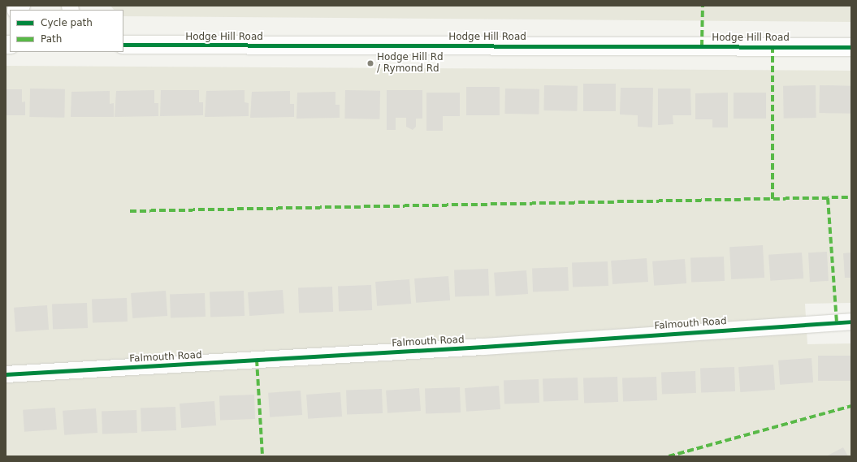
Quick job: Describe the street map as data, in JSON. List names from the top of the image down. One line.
{"streets":{"street":["Hodge Hill Road","Falmouth Road"]},"places":["Hodge Hill Rd / Rymond Rd"],"legend":["Cycle path","Path"]}
